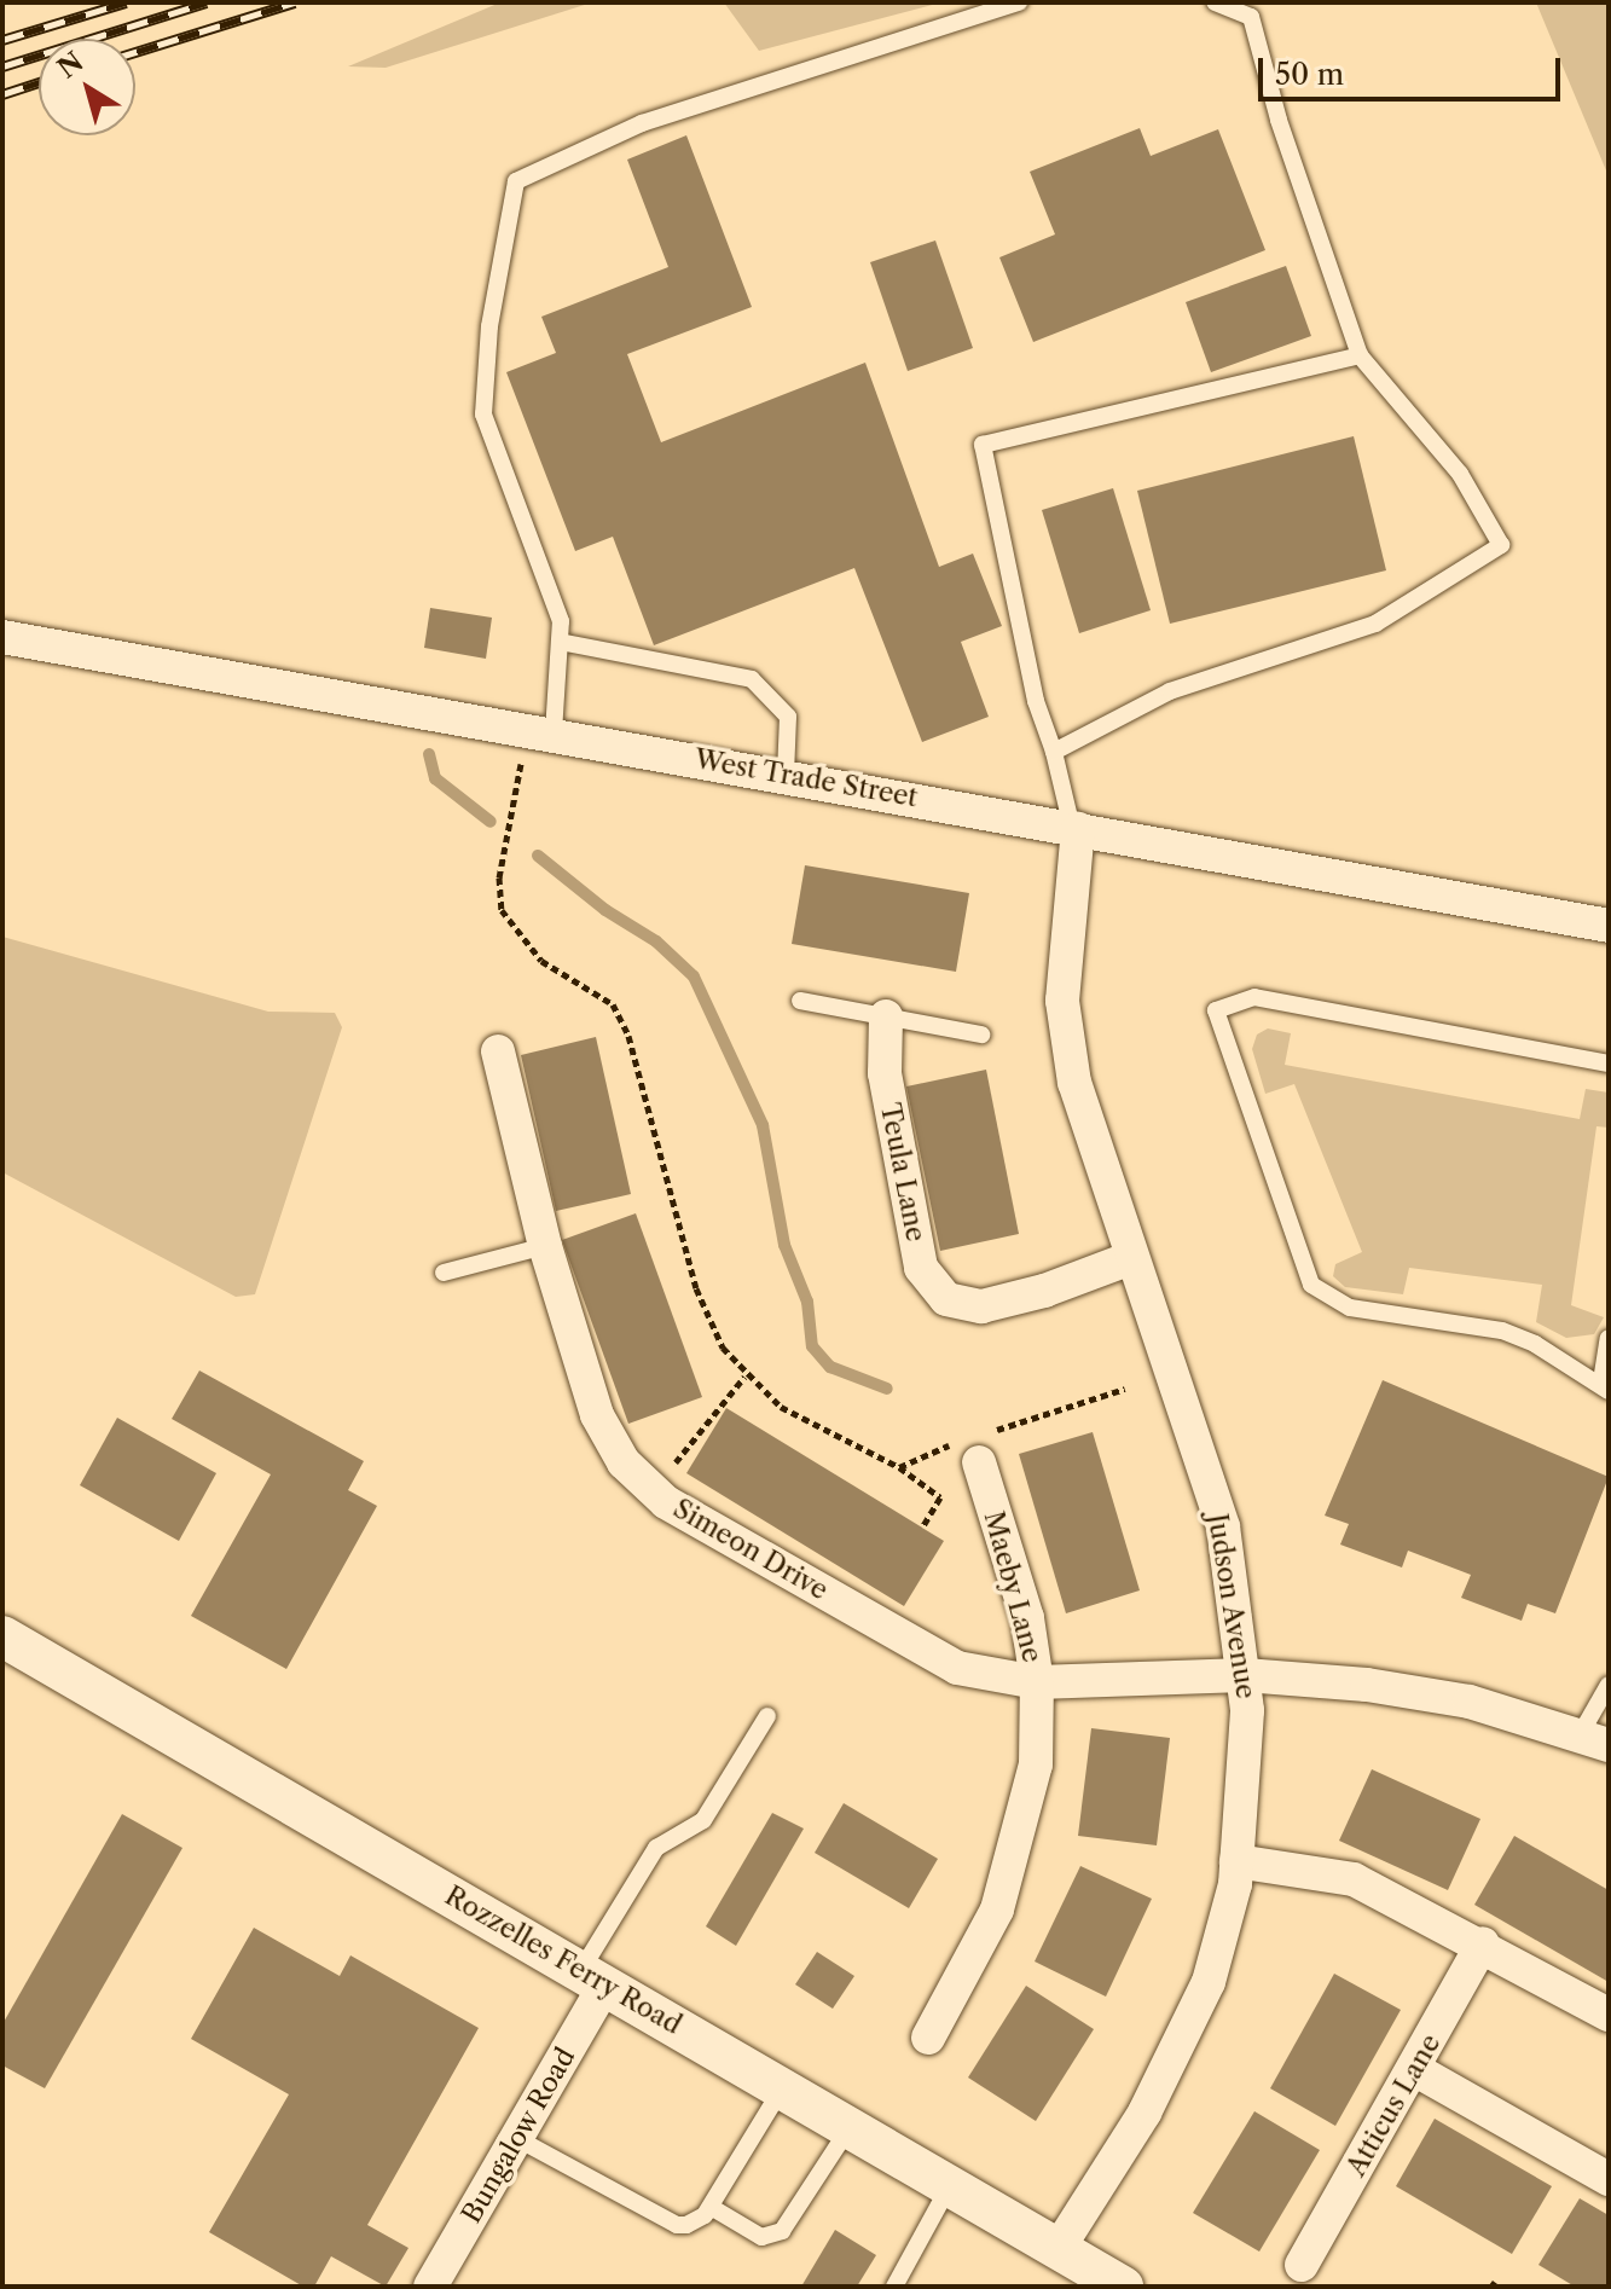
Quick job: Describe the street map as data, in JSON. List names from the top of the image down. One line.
{"streets":{"street":["West Trade Street","Teula Lane","Simeon Drive","Maeby Lane","Judson Avenue","Rozzelles Ferry Road","Atticus Lane","Bungalow Road"]},"crossings":[["West Trade Street","Judson Avenue"],["Teula Lane","Judson Avenue"],["Simeon Drive","Maeby Lane"],["Simeon Drive","Judson Avenue"],["Judson Avenue","Rozzelles Ferry Road"],["Rozzelles Ferry Road","Bungalow Road"]],"scale_bar":"50 m","north":"top left"}
